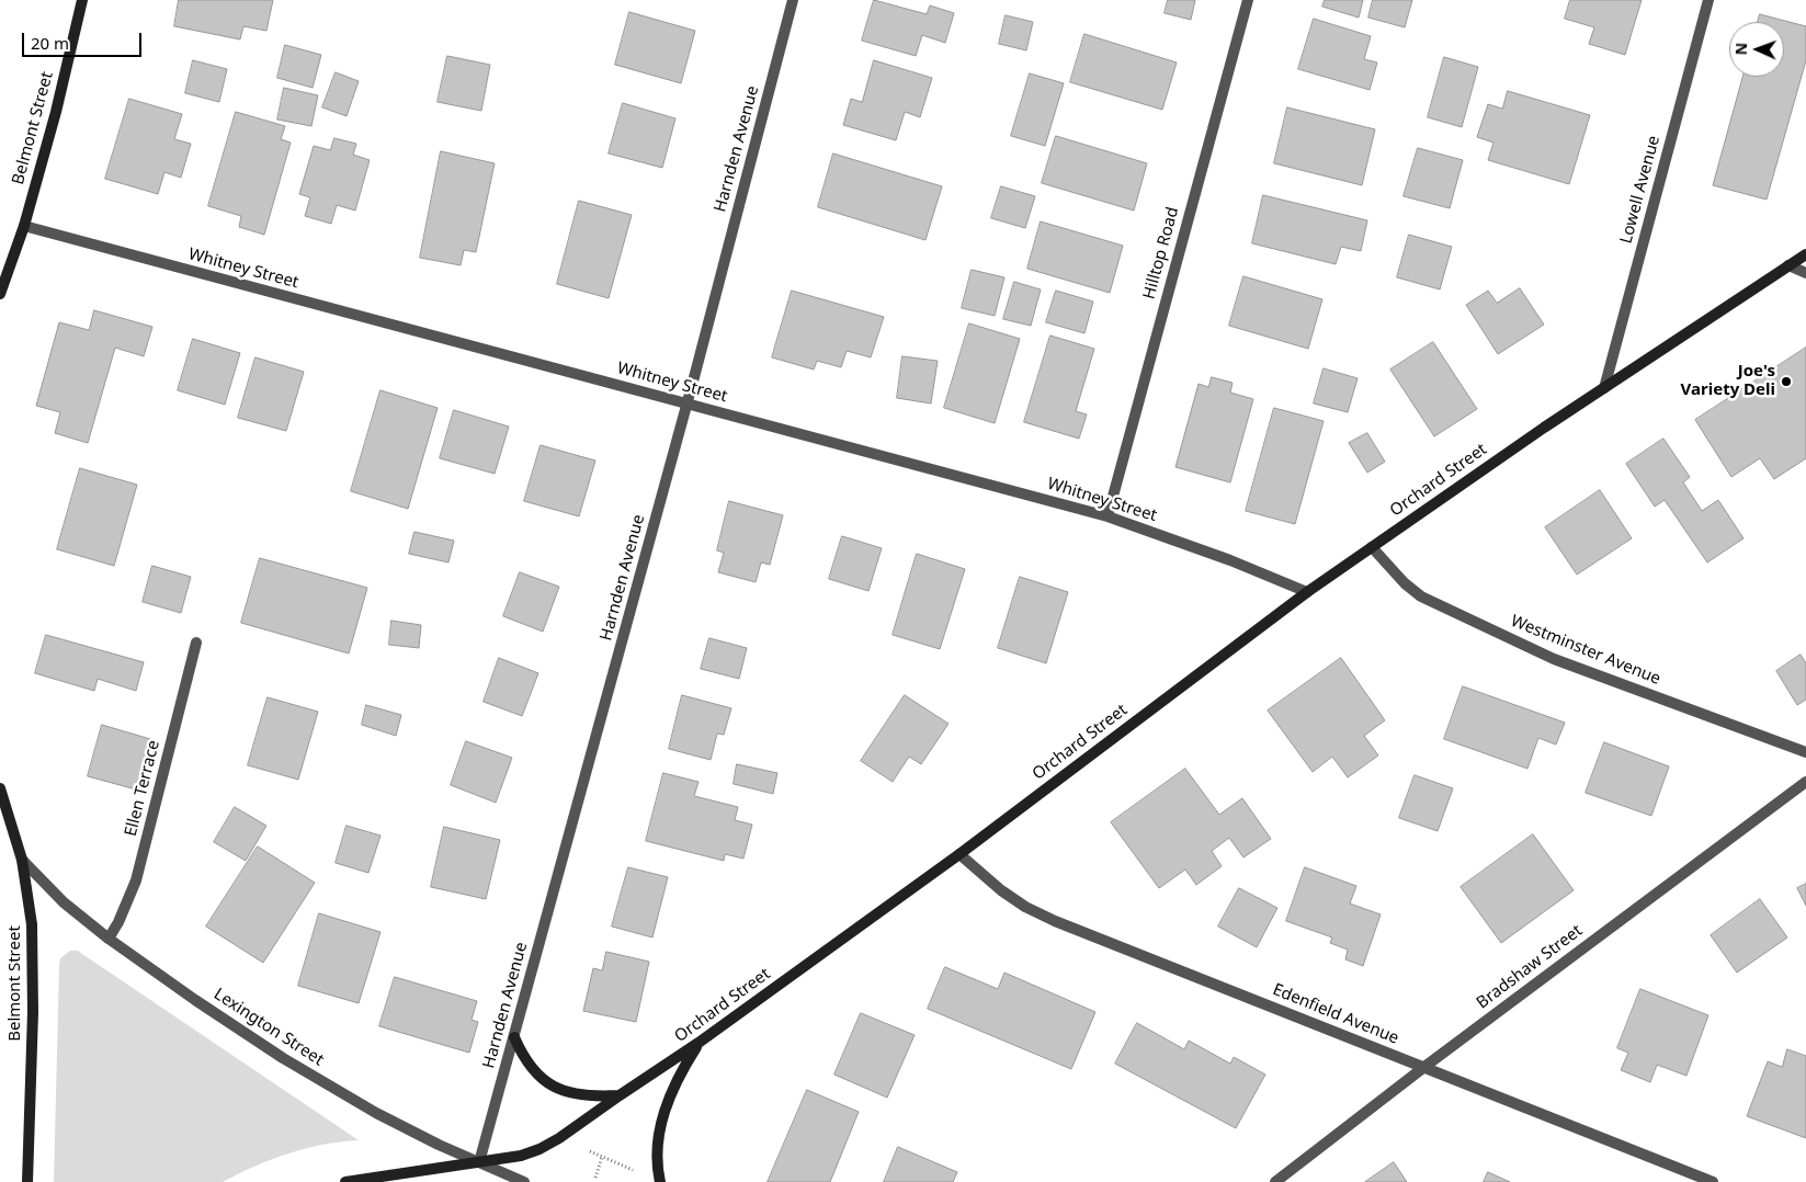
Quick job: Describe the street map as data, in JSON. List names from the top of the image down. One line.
{"streets":{"main road":["Belmont Street","Orchard Street"],"street":["Harnden Avenue","Lowell Avenue","Hilltop Road","Whitney Street","Westminster Avenue","Ellen Terrace","Bradshaw Street","Edenfield Avenue","Lexington Street"]},"crossings":[["Belmont Street","Whitney Street"],["Belmont Street","Lexington Street"],["Harnden Avenue","Whitney Street"],["Harnden Avenue","Orchard Street"],["Harnden Avenue","Lexington Street"],["Lowell Avenue","Orchard Street"],["Hilltop Road","Whitney Street"],["Whitney Street","Orchard Street"],["Orchard Street","Westminster Avenue"],["Orchard Street","Edenfield Avenue"],["Orchard Street","Lexington Street"],["Ellen Terrace","Lexington Street"],["Bradshaw Street","Edenfield Avenue"]],"places":["Joe's Variety Deli"],"scale_bar":"20 m","north":"left"}
